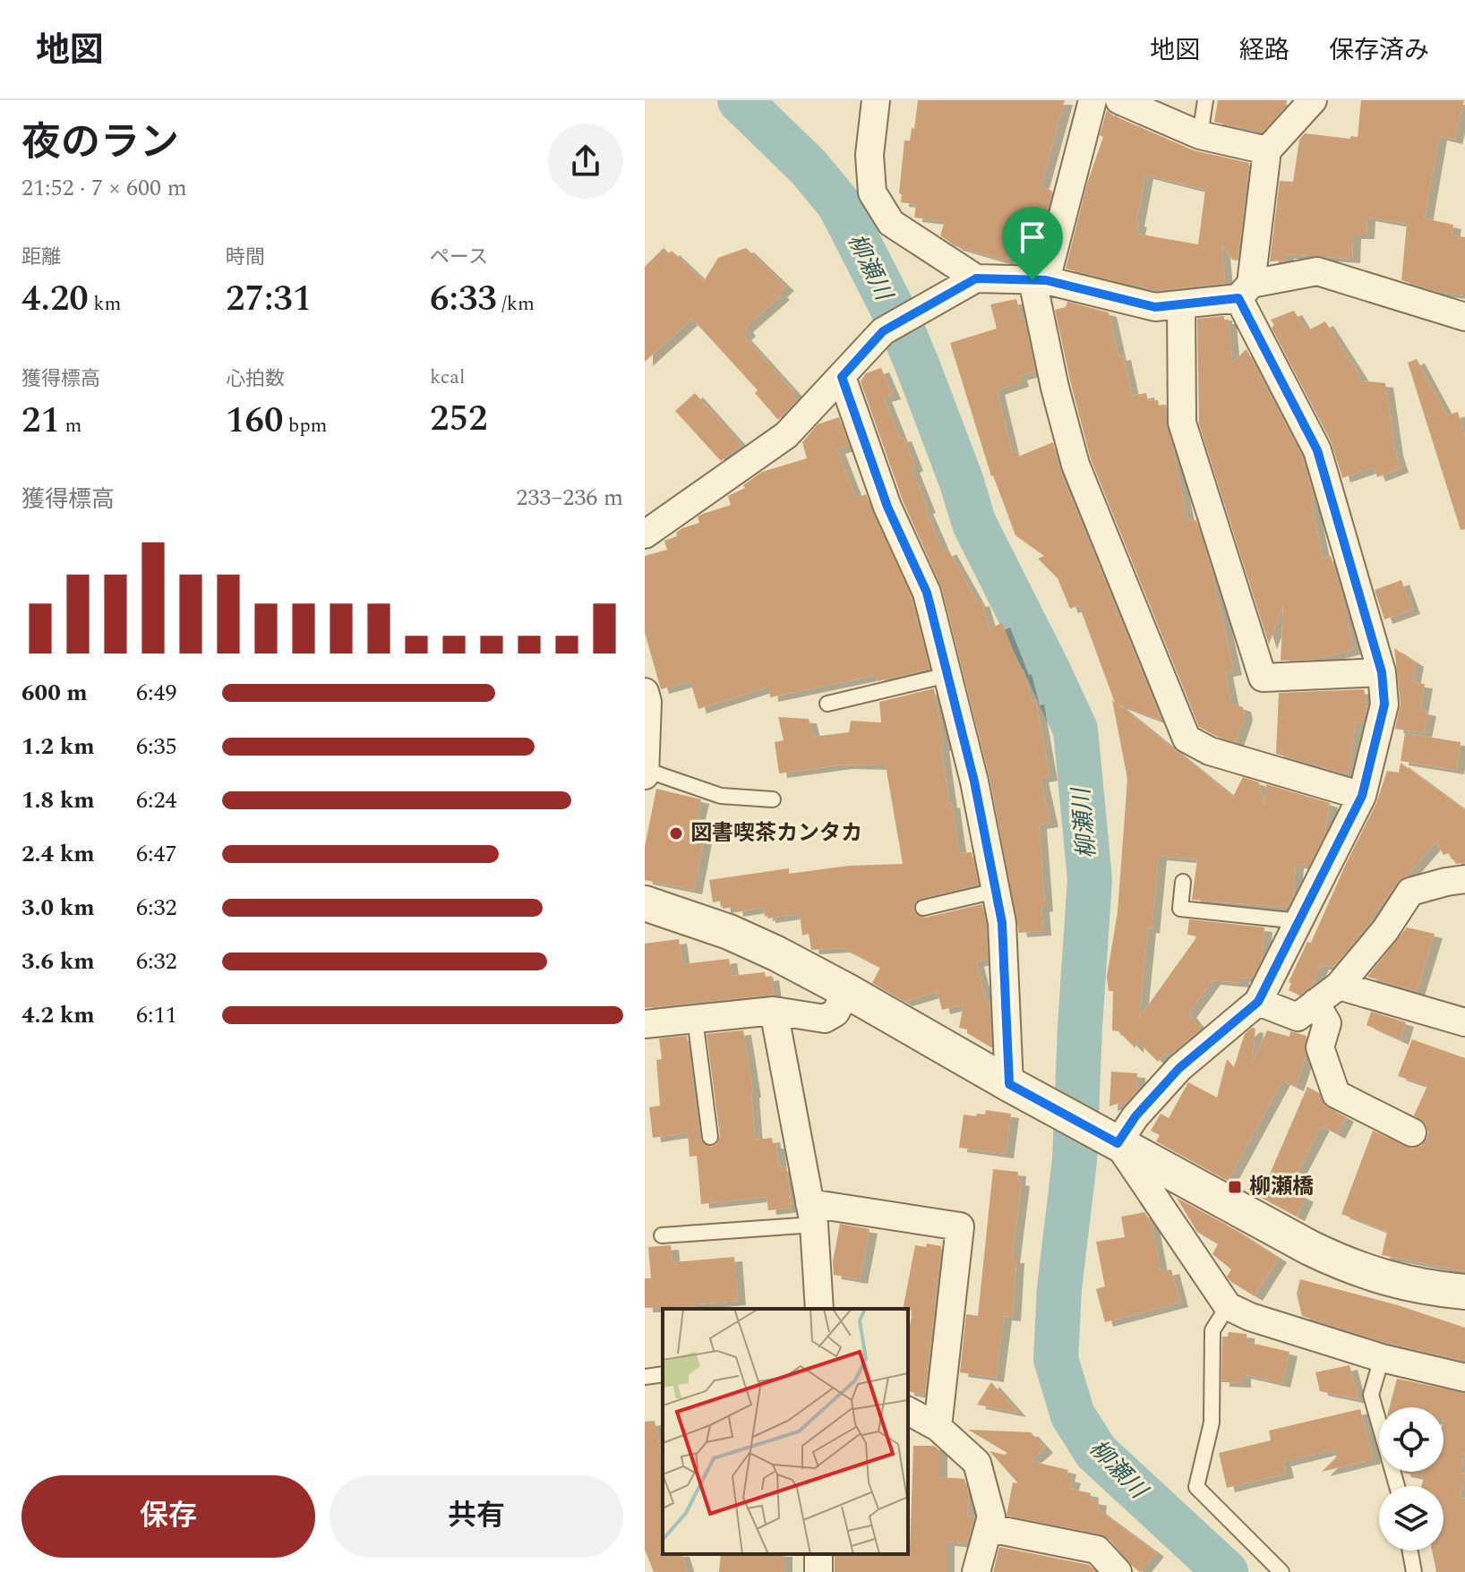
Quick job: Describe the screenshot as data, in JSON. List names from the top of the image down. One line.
{"water":["柳瀬川"],"places":{"other":["図書喫茶カンタカ"],"transit":["柳瀬橋"]},"page":{"header":"地図","nav":["地図","経路","保存済み"],"heading":["夜のラン","21:52 · 7 × 600 m"],"stats":[["距離","4.20 km"],["時間","27:31"],["ペース","6:33 /km"],["獲得標高","21 m"],["心拍数","160 bpm"],["kcal","252"]],"chart":["獲得標高","233–236 m"],"list":[{"name":"600 m","note":"6:49"},{"name":"1.2 km","note":"6:35"},{"name":"1.8 km","note":"6:24"},{"name":"2.4 km","note":"6:47"},{"name":"3.0 km","note":"6:32"},{"name":"3.6 km","note":"6:32"},{"name":"4.2 km","note":"6:11"}],"buttons":["保存","共有"]}}
